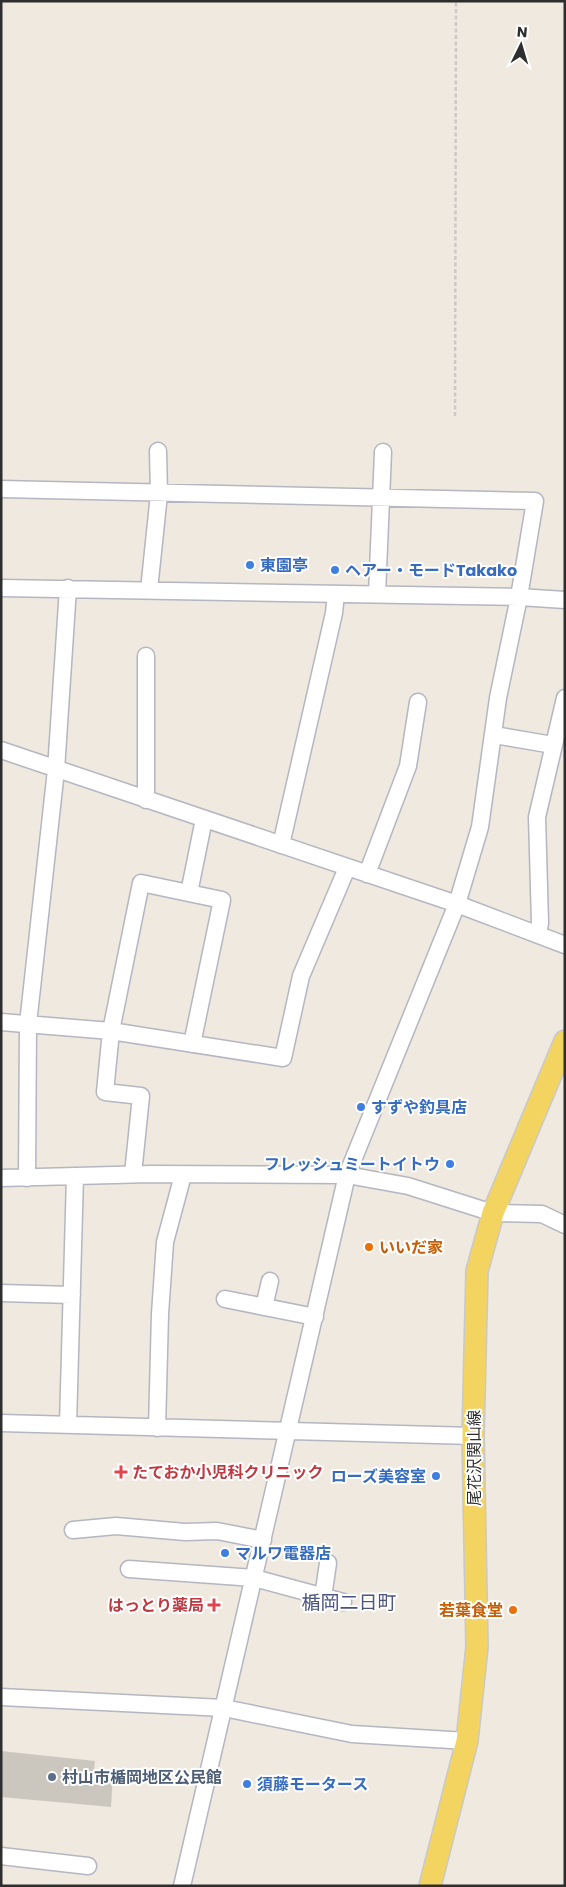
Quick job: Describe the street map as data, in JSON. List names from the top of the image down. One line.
{"streets":{"main road":["尾花沢関山線"]},"districts":["楯岡二日町"],"places":{"other":["東園亭","ヘアー・モードTakako","すずや釣具店","フレッシュミートイトウ","いいだ家","ローズ美容室","マルワ電器店","若葉食堂","村山市楯岡地区公民館","須藤モータース"],"health":["たておか小児科クリニック","はっとり薬局"]},"north":"top"}
